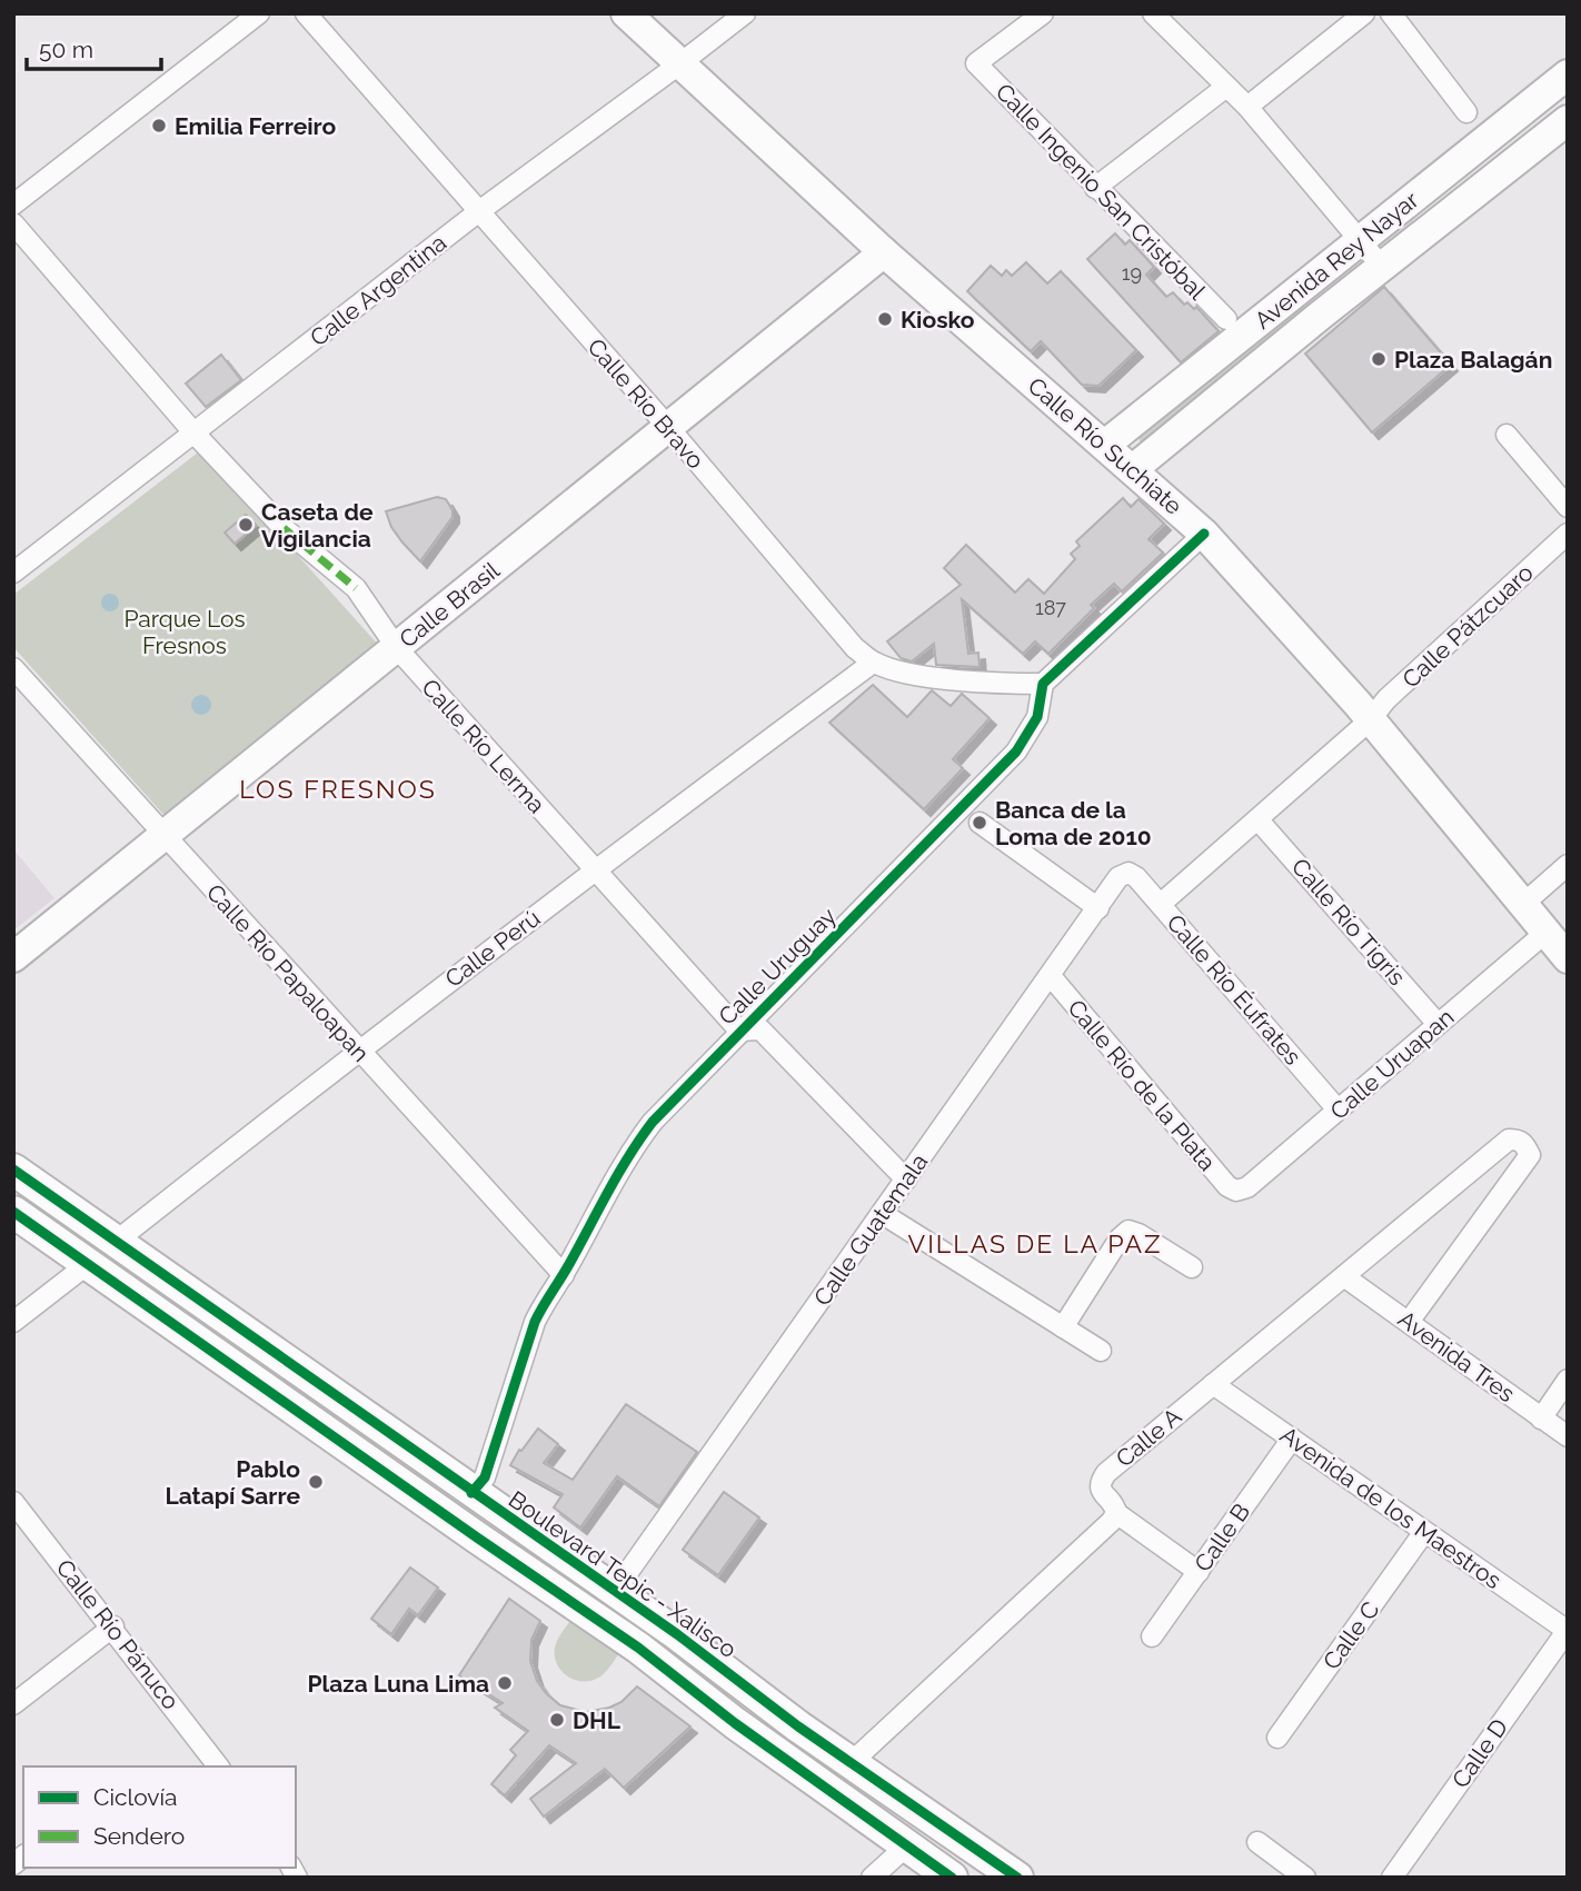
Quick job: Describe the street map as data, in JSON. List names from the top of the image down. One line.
{"streets":{"main road":["Avenida Rey Nayar","Calle Río Suchiate","Calle Brasil","Boulevard Tepic - Xalisco"],"street":["Calle Ingenio San Cristóbal","Calle Argentina","Calle Río Bravo","Calle Pátzcuaro","Calle Río Lerma","Calle Río Tigris","Calle Perú","Calle Uruguay","Calle Río Papaloapan","Calle Río Éufrates","Calle Uruapan","Calle Río de la Plata","Calle Guatemala","Avenida Tres","Calle A","Avenida de los Maestros","Calle B","Calle Río Pánuco","Calle C","Calle D"]},"crossings":[["Avenida Rey Nayar","Calle Río Suchiate"],["Calle Argentina","Calle Río Bravo"],["Calle Argentina","Calle Río Suchiate"],["Calle Argentina","Calle Río Lerma"],["Calle Río Bravo","Calle Brasil"],["Calle Río Bravo","Calle Perú"],["Calle Río Bravo","Calle Uruguay"],["Calle Río Suchiate","Calle Brasil"],["Calle Río Suchiate","Calle Pátzcuaro"],["Calle Río Suchiate","Calle Uruapan"],["Calle Brasil","Calle Río Lerma"],["Calle Brasil","Calle Río Papaloapan"],["Calle Río Lerma","Calle Perú"],["Calle Río Lerma","Calle Uruguay"],["Calle Río Lerma","Calle Guatemala"],["Calle Río Tigris","Calle Uruapan"],["Calle Perú","Calle Río Papaloapan"],["Calle Perú","Boulevard Tepic - Xalisco"],["Calle Uruguay","Calle Río Papaloapan"],["Calle Uruguay","Boulevard Tepic - Xalisco"],["Calle Río Éufrates","Calle Uruapan"],["Calle Río Éufrates","Calle Guatemala"],["Calle Uruapan","Calle Río de la Plata"],["Calle Río de la Plata","Calle Guatemala"],["Calle Guatemala","Boulevard Tepic - Xalisco"],["Avenida Tres","Calle A"],["Calle A","Avenida de los Maestros"],["Avenida de los Maestros","Calle B"],["Avenida de los Maestros","Calle C"],["Avenida de los Maestros","Calle D"]],"districts":["LOS FRESNOS","VILLAS DE LA PAZ"],"parks":["Parque Los Fresnos"],"places":["Emilia Ferreiro","Kiosko","Plaza Balagán","Caseta de Vigilancia","Banca de la Loma de 2010","Pablo Latapí Sarre","Plaza Luna Lima","DHL"],"house_numbers":["19","187"],"legend":["Ciclovía","Sendero"],"scale_bar":"50 m"}
